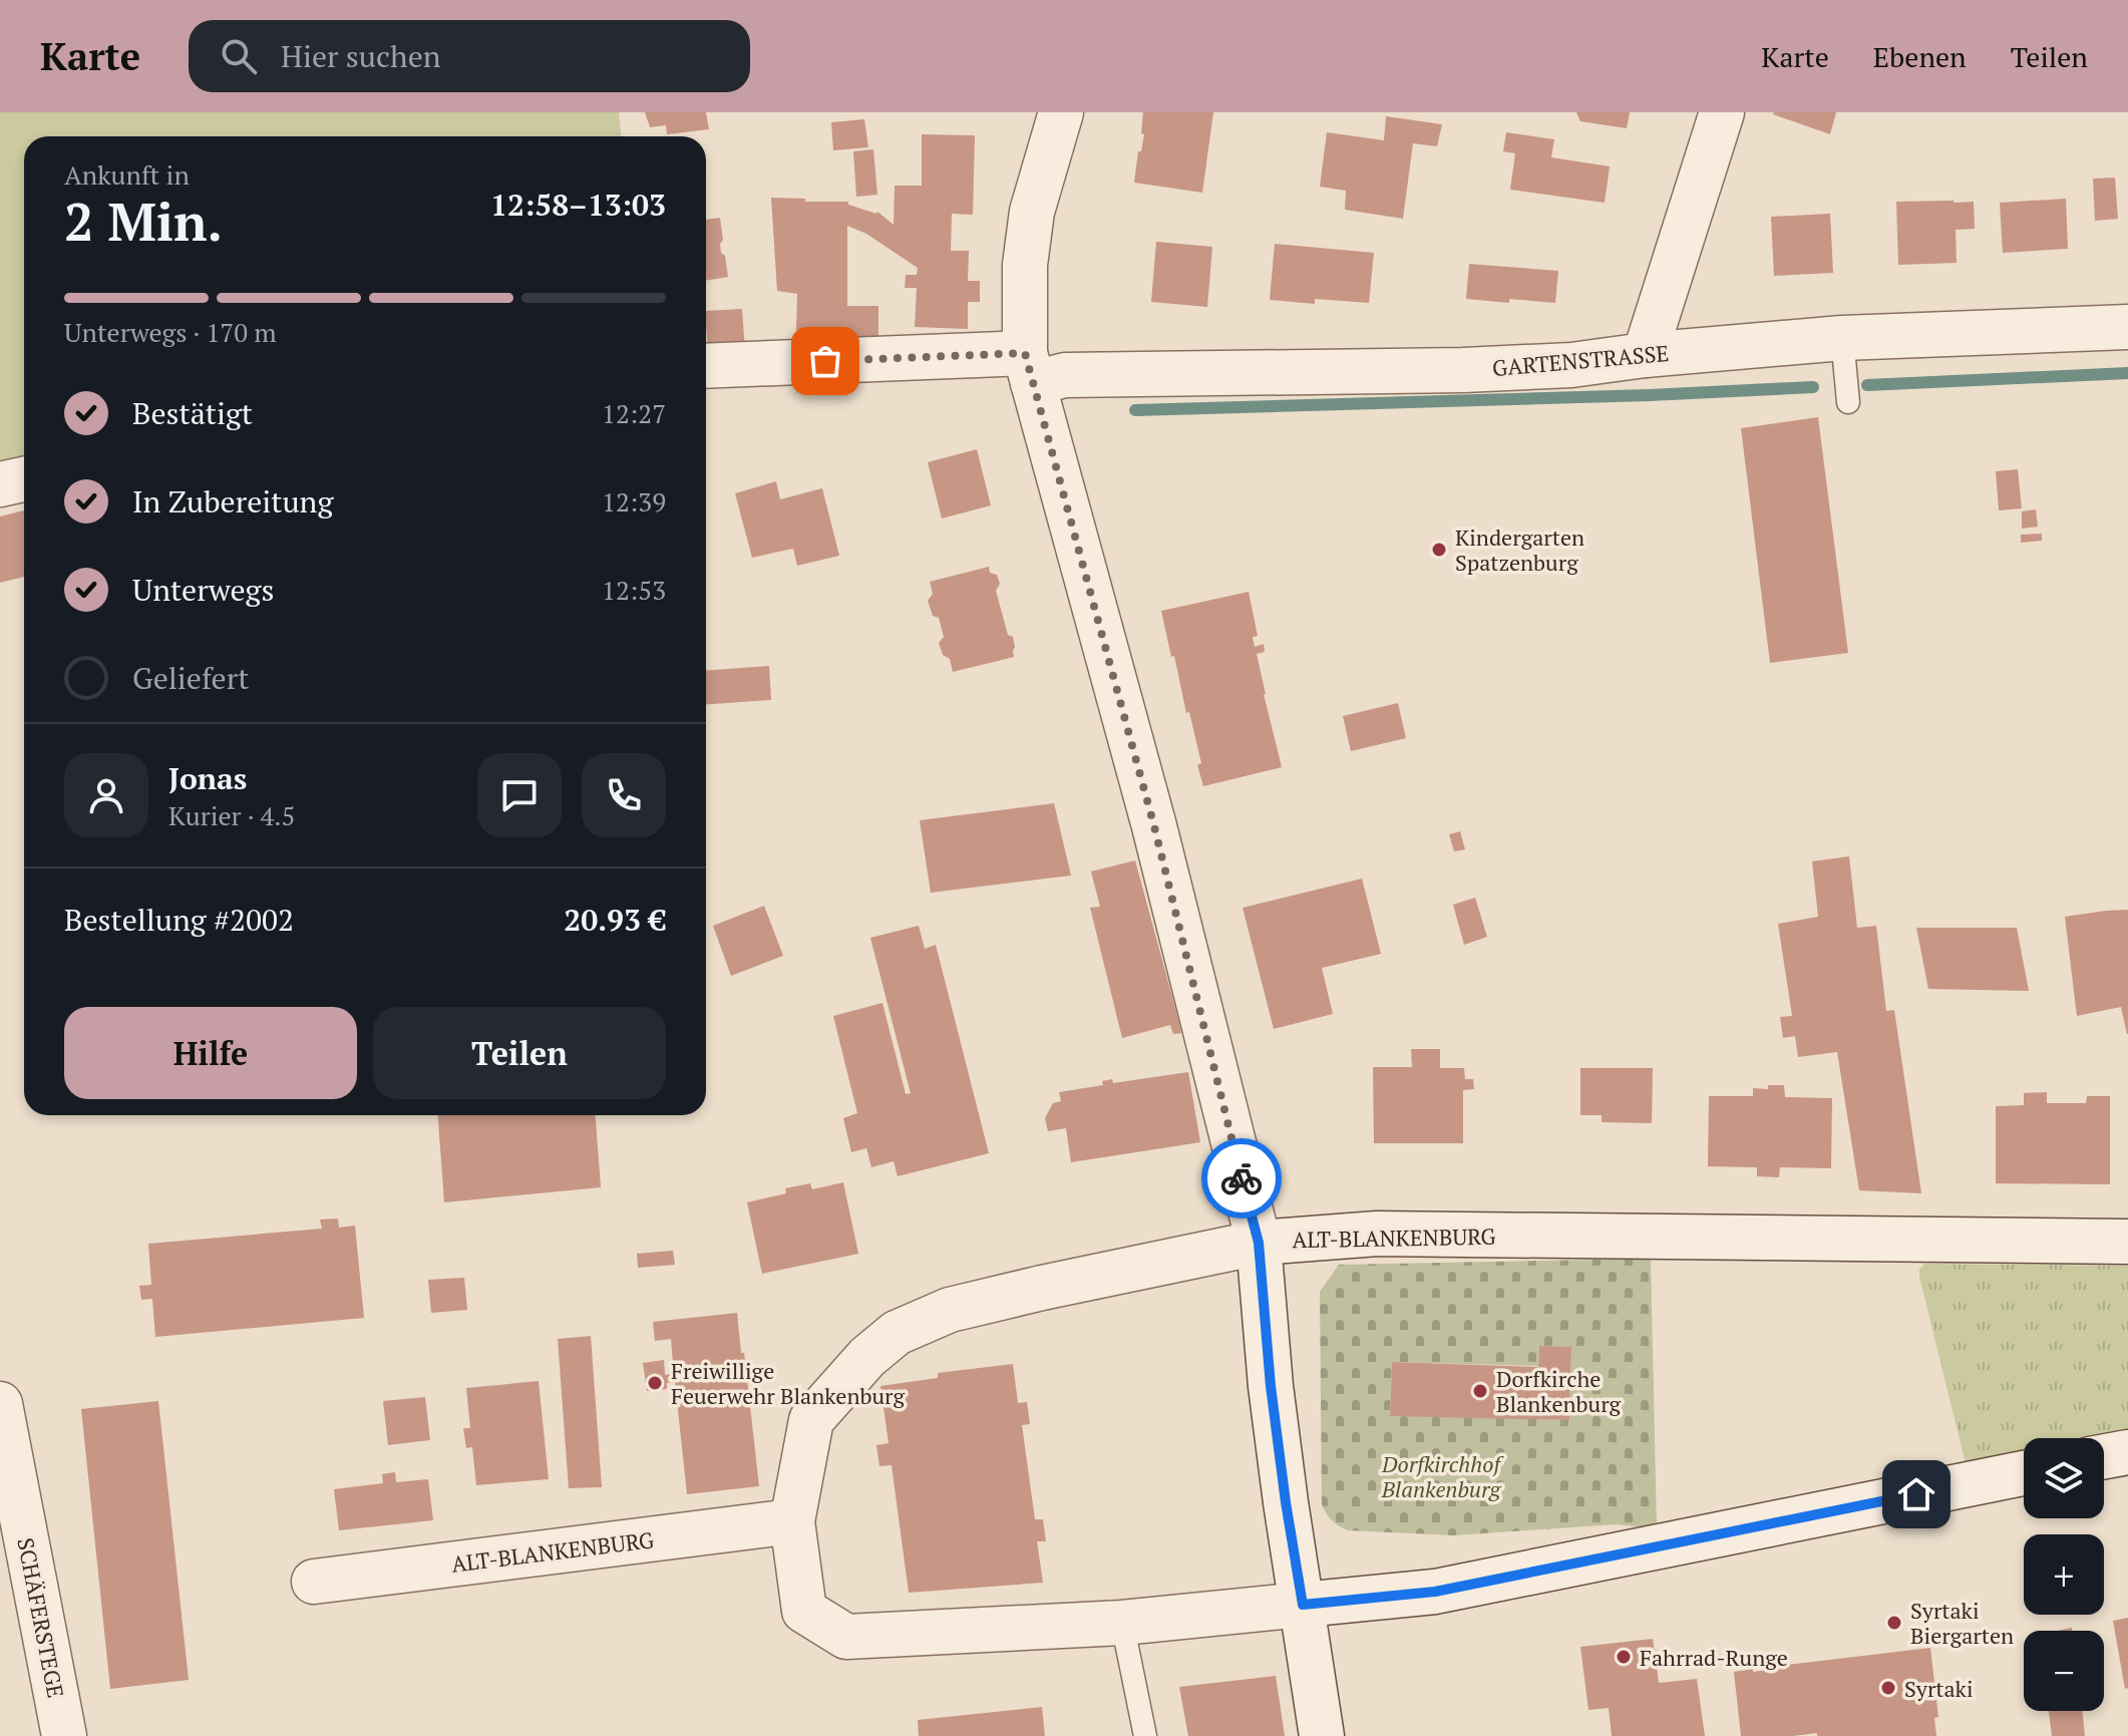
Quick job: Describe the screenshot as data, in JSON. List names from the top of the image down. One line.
{"streets":{"street":["GARTENSTRASSE","ALT-BLANKENBURG","SCHÄFERSTEGE"]},"parks":["Dorfkirchhof Blankenburg"],"places":["Kindergarten Spatzenburg","Freiwillige Feuerwehr Blankenburg","Dorfkirche Blankenburg","Syrtaki Biergarten","Fahrrad-Runge","Syrtaki"],"page":{"header":"Karte","search":"Hier suchen","nav":["Karte","Ebenen","Teilen"],"heading":["2 Min.","Ankunft in","12:58–13:03"],"panel":["Jonas","Kurier · 4.5","Bestellung #2002","20.93 €"],"bar":"Unterwegs · 170 m","list":[["Bestätigt","12:27"],["In Zubereitung","12:39"],["Unterwegs","12:53"],"Geliefert"],"buttons":["Hilfe","Teilen"],"map_buttons":["+","−"]}}
